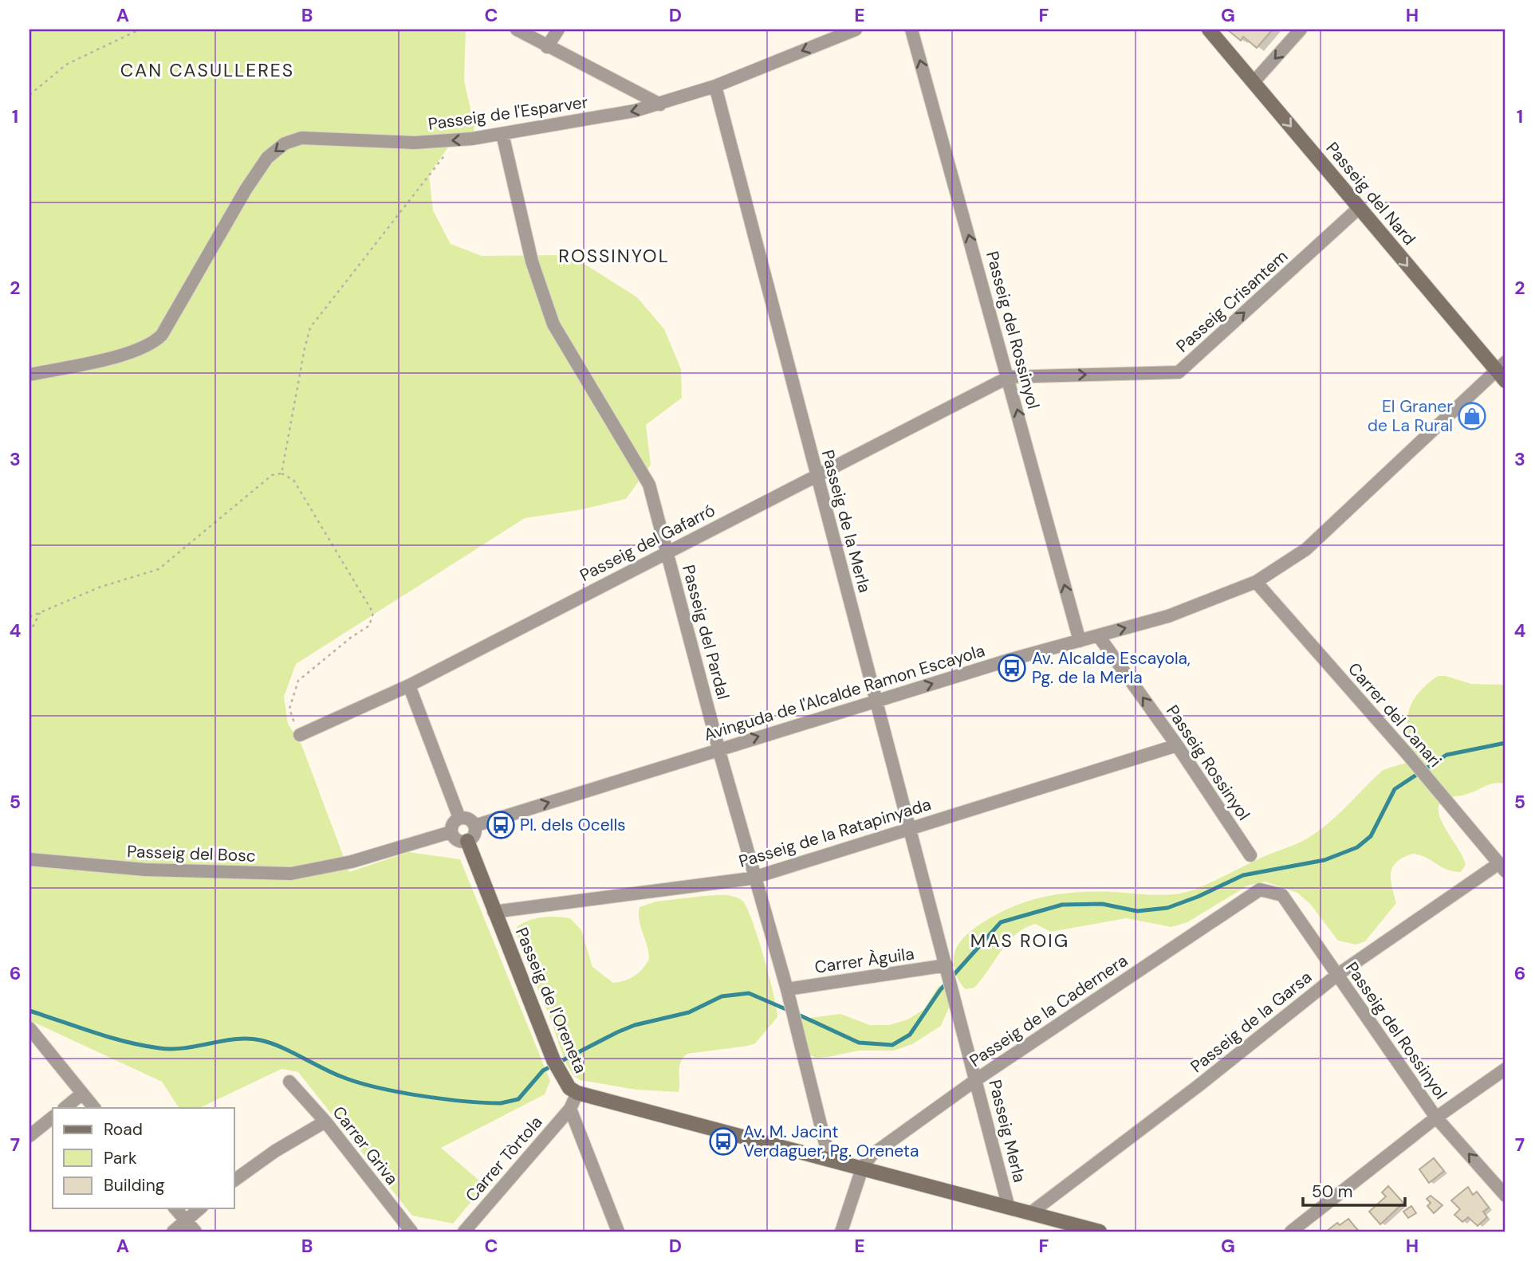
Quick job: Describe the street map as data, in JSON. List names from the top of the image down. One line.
{"streets":{"street":["Passeig de l'Esparver","Passeig del Nard","Passeig Crisantem","Passeig del Rossinyol","Passeig de la Merla","Passeig del Gafarró","Passeig del Pardal","Avinguda de l'Alcalde Ramon Escayola","Carrer del Canari","Passeig Rossinyol","Passeig de la Ratapinyada","Passeig del Bosc","Carrer Àguila","Passeig de l'Oreneta","Passeig de la Cadernera","Passeig de la Garsa","Passeig Merla","Carrer Griva","Carrer Tòrtola"]},"crossings":[["Passeig de l'Esparver","Passeig de la Merla"],["Passeig de l'Esparver","Passeig del Pardal"],["Passeig del Nard","Passeig Crisantem"],["Passeig del Nard","Avinguda de l'Alcalde Ramon Escayola"],["Passeig Crisantem","Passeig del Rossinyol"],["Passeig Crisantem","Passeig del Gafarró"],["Passeig del Rossinyol","Passeig del Gafarró"],["Passeig del Rossinyol","Avinguda de l'Alcalde Ramon Escayola"],["Passeig del Rossinyol","Passeig de la Cadernera"],["Passeig del Rossinyol","Passeig de la Garsa"],["Passeig de la Merla","Passeig del Gafarró"],["Passeig de la Merla","Avinguda de l'Alcalde Ramon Escayola"],["Passeig de la Merla","Passeig de la Ratapinyada"],["Passeig de la Merla","Carrer Àguila"],["Passeig de la Merla","Passeig Merla"],["Passeig del Gafarró","Passeig del Pardal"],["Passeig del Pardal","Avinguda de l'Alcalde Ramon Escayola"],["Passeig del Pardal","Passeig de la Ratapinyada"],["Passeig del Pardal","Carrer Àguila"],["Avinguda de l'Alcalde Ramon Escayola","Carrer del Canari"],["Avinguda de l'Alcalde Ramon Escayola","Passeig Rossinyol"],["Avinguda de l'Alcalde Ramon Escayola","Passeig del Bosc"],["Avinguda de l'Alcalde Ramon Escayola","Passeig de l'Oreneta"],["Carrer del Canari","Passeig de la Garsa"],["Passeig Rossinyol","Passeig de la Ratapinyada"],["Passeig de la Ratapinyada","Passeig de l'Oreneta"],["Passeig del Bosc","Passeig de l'Oreneta"],["Carrer Àguila","Passeig Merla"],["Passeig de l'Oreneta","Carrer Tòrtola"],["Passeig de la Cadernera","Passeig Merla"]],"one_way":["Passeig de l'Esparver","Passeig del Nard","Passeig Crisantem","Passeig del Rossinyol","Avinguda de l'Alcalde Ramon Escayola","Passeig Rossinyol"],"districts":["CAN CASULLERES","ROSSINYOL","MAS ROIG"],"places":{"shop":["El Graner de La Rural"],"bus stop":["Av. Alcalde Escayola, Pg. de la Merla","Pl. dels Ocells","Av. M. Jacint Verdaguer, Pg. Oreneta"]},"legend":["Road","Park","Building"],"scale_bar":"50 m","grid":{"columns":["A","B","C","D","E","F","G","H"],"rows":["1","2","3","4","5","6","7"]}}
